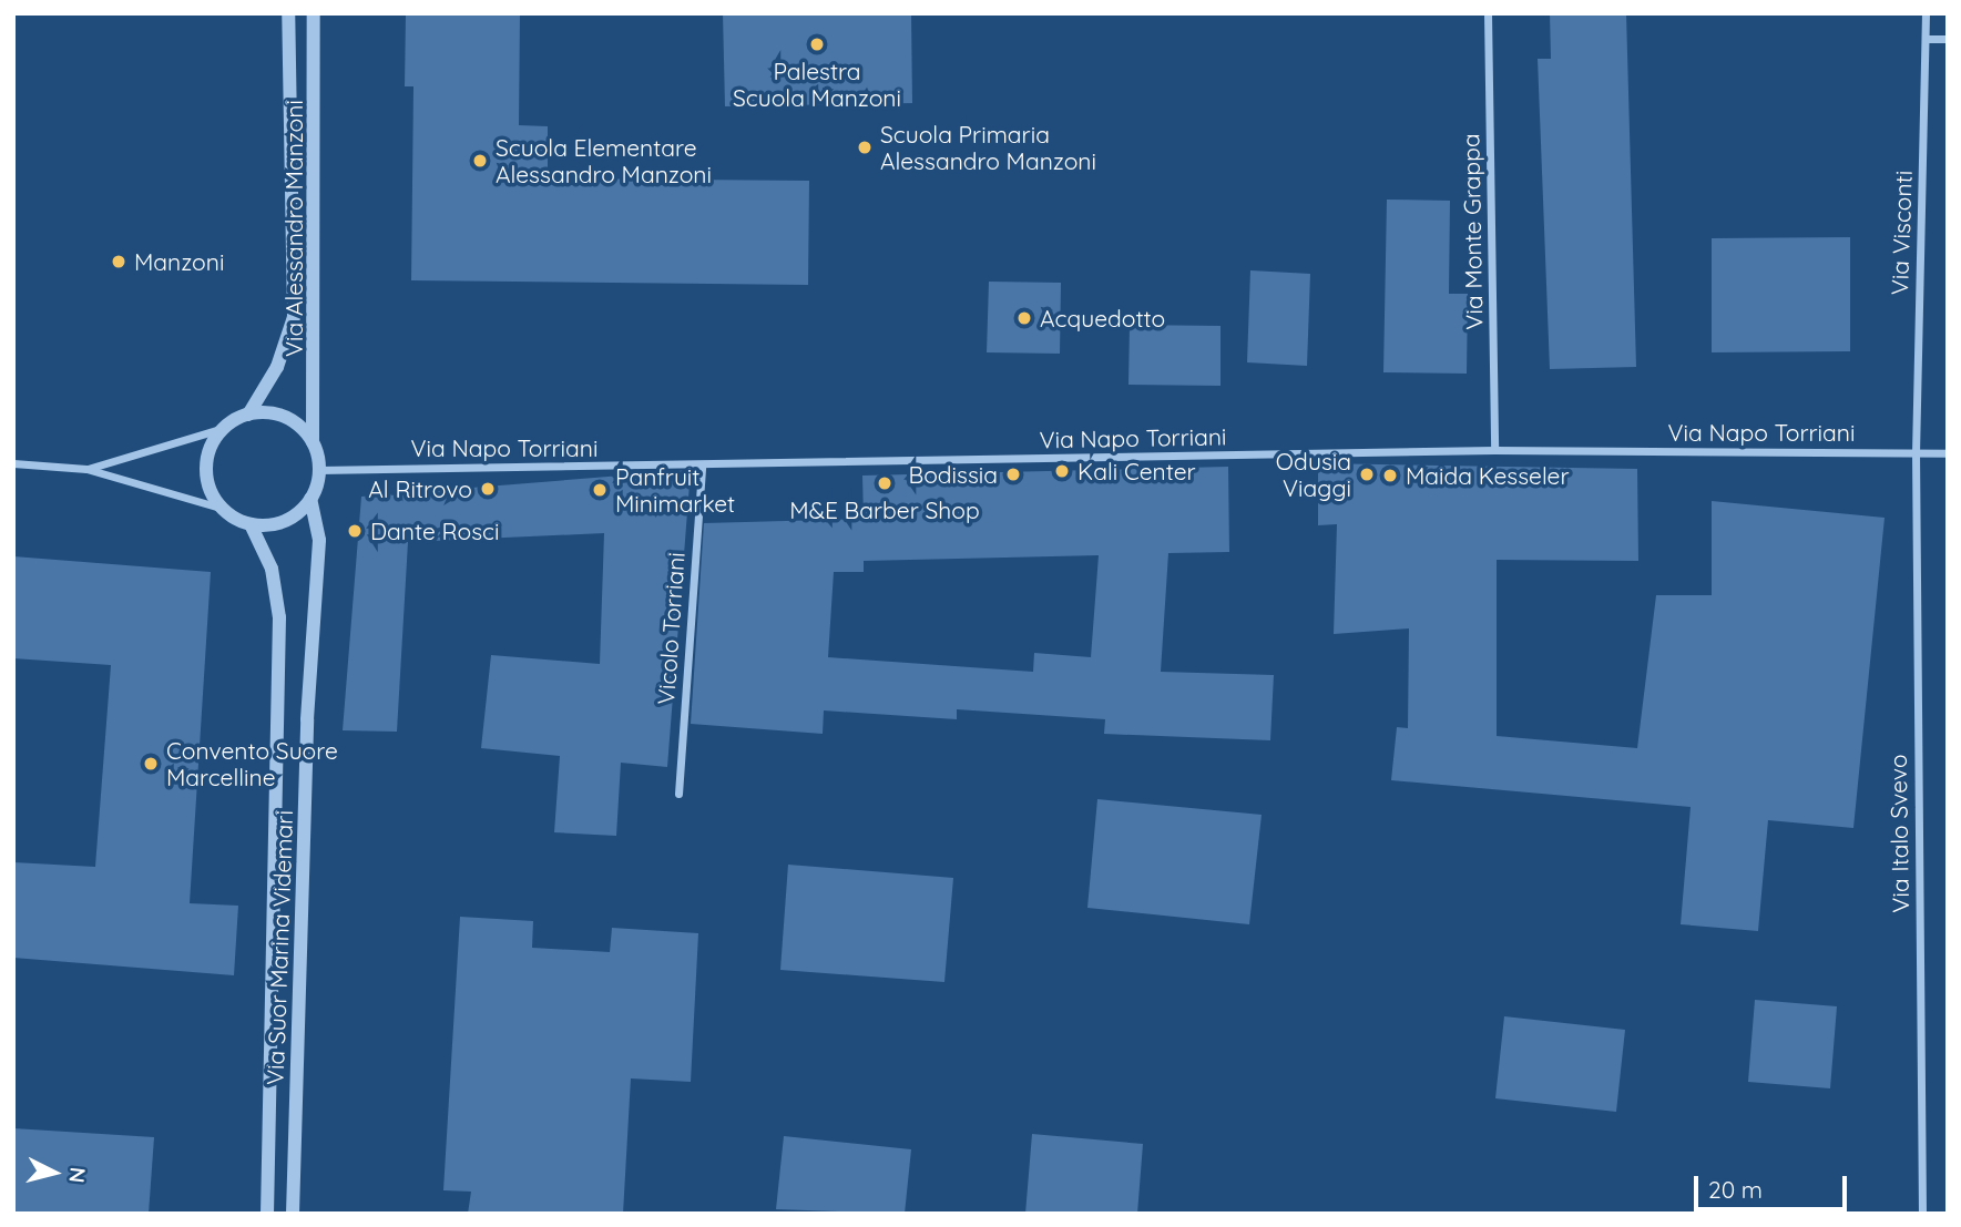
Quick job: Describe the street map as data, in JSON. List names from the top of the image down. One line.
{"streets":{"street":["Via Alessandro Manzoni","Via Monte Grappa","Via Visconti","Via Napo Torriani","Vicolo Torriani","Via Italo Svevo","Via Suor Marina Videmari"]},"crossings":[["Via Alessandro Manzoni","Via Napo Torriani"],["Via Alessandro Manzoni","Via Suor Marina Videmari"],["Via Monte Grappa","Via Napo Torriani"],["Via Visconti","Via Napo Torriani"],["Via Visconti","Via Italo Svevo"],["Via Napo Torriani","Vicolo Torriani"],["Via Napo Torriani","Via Italo Svevo"],["Via Napo Torriani","Via Suor Marina Videmari"]],"places":["Palestra Scuola Manzoni","Scuola Primaria Alessandro Manzoni","Scuola Elementare Alessandro Manzoni","Manzoni","Acquedotto","Kali Center","Bodissia","Odusia Viaggi","Maida Kesseler","M&E Barber Shop","Al Ritrovo","Panfruit Minimarket","Dante Rosci","Convento Suore Marcelline"],"scale_bar":"20 m","north":"right"}
